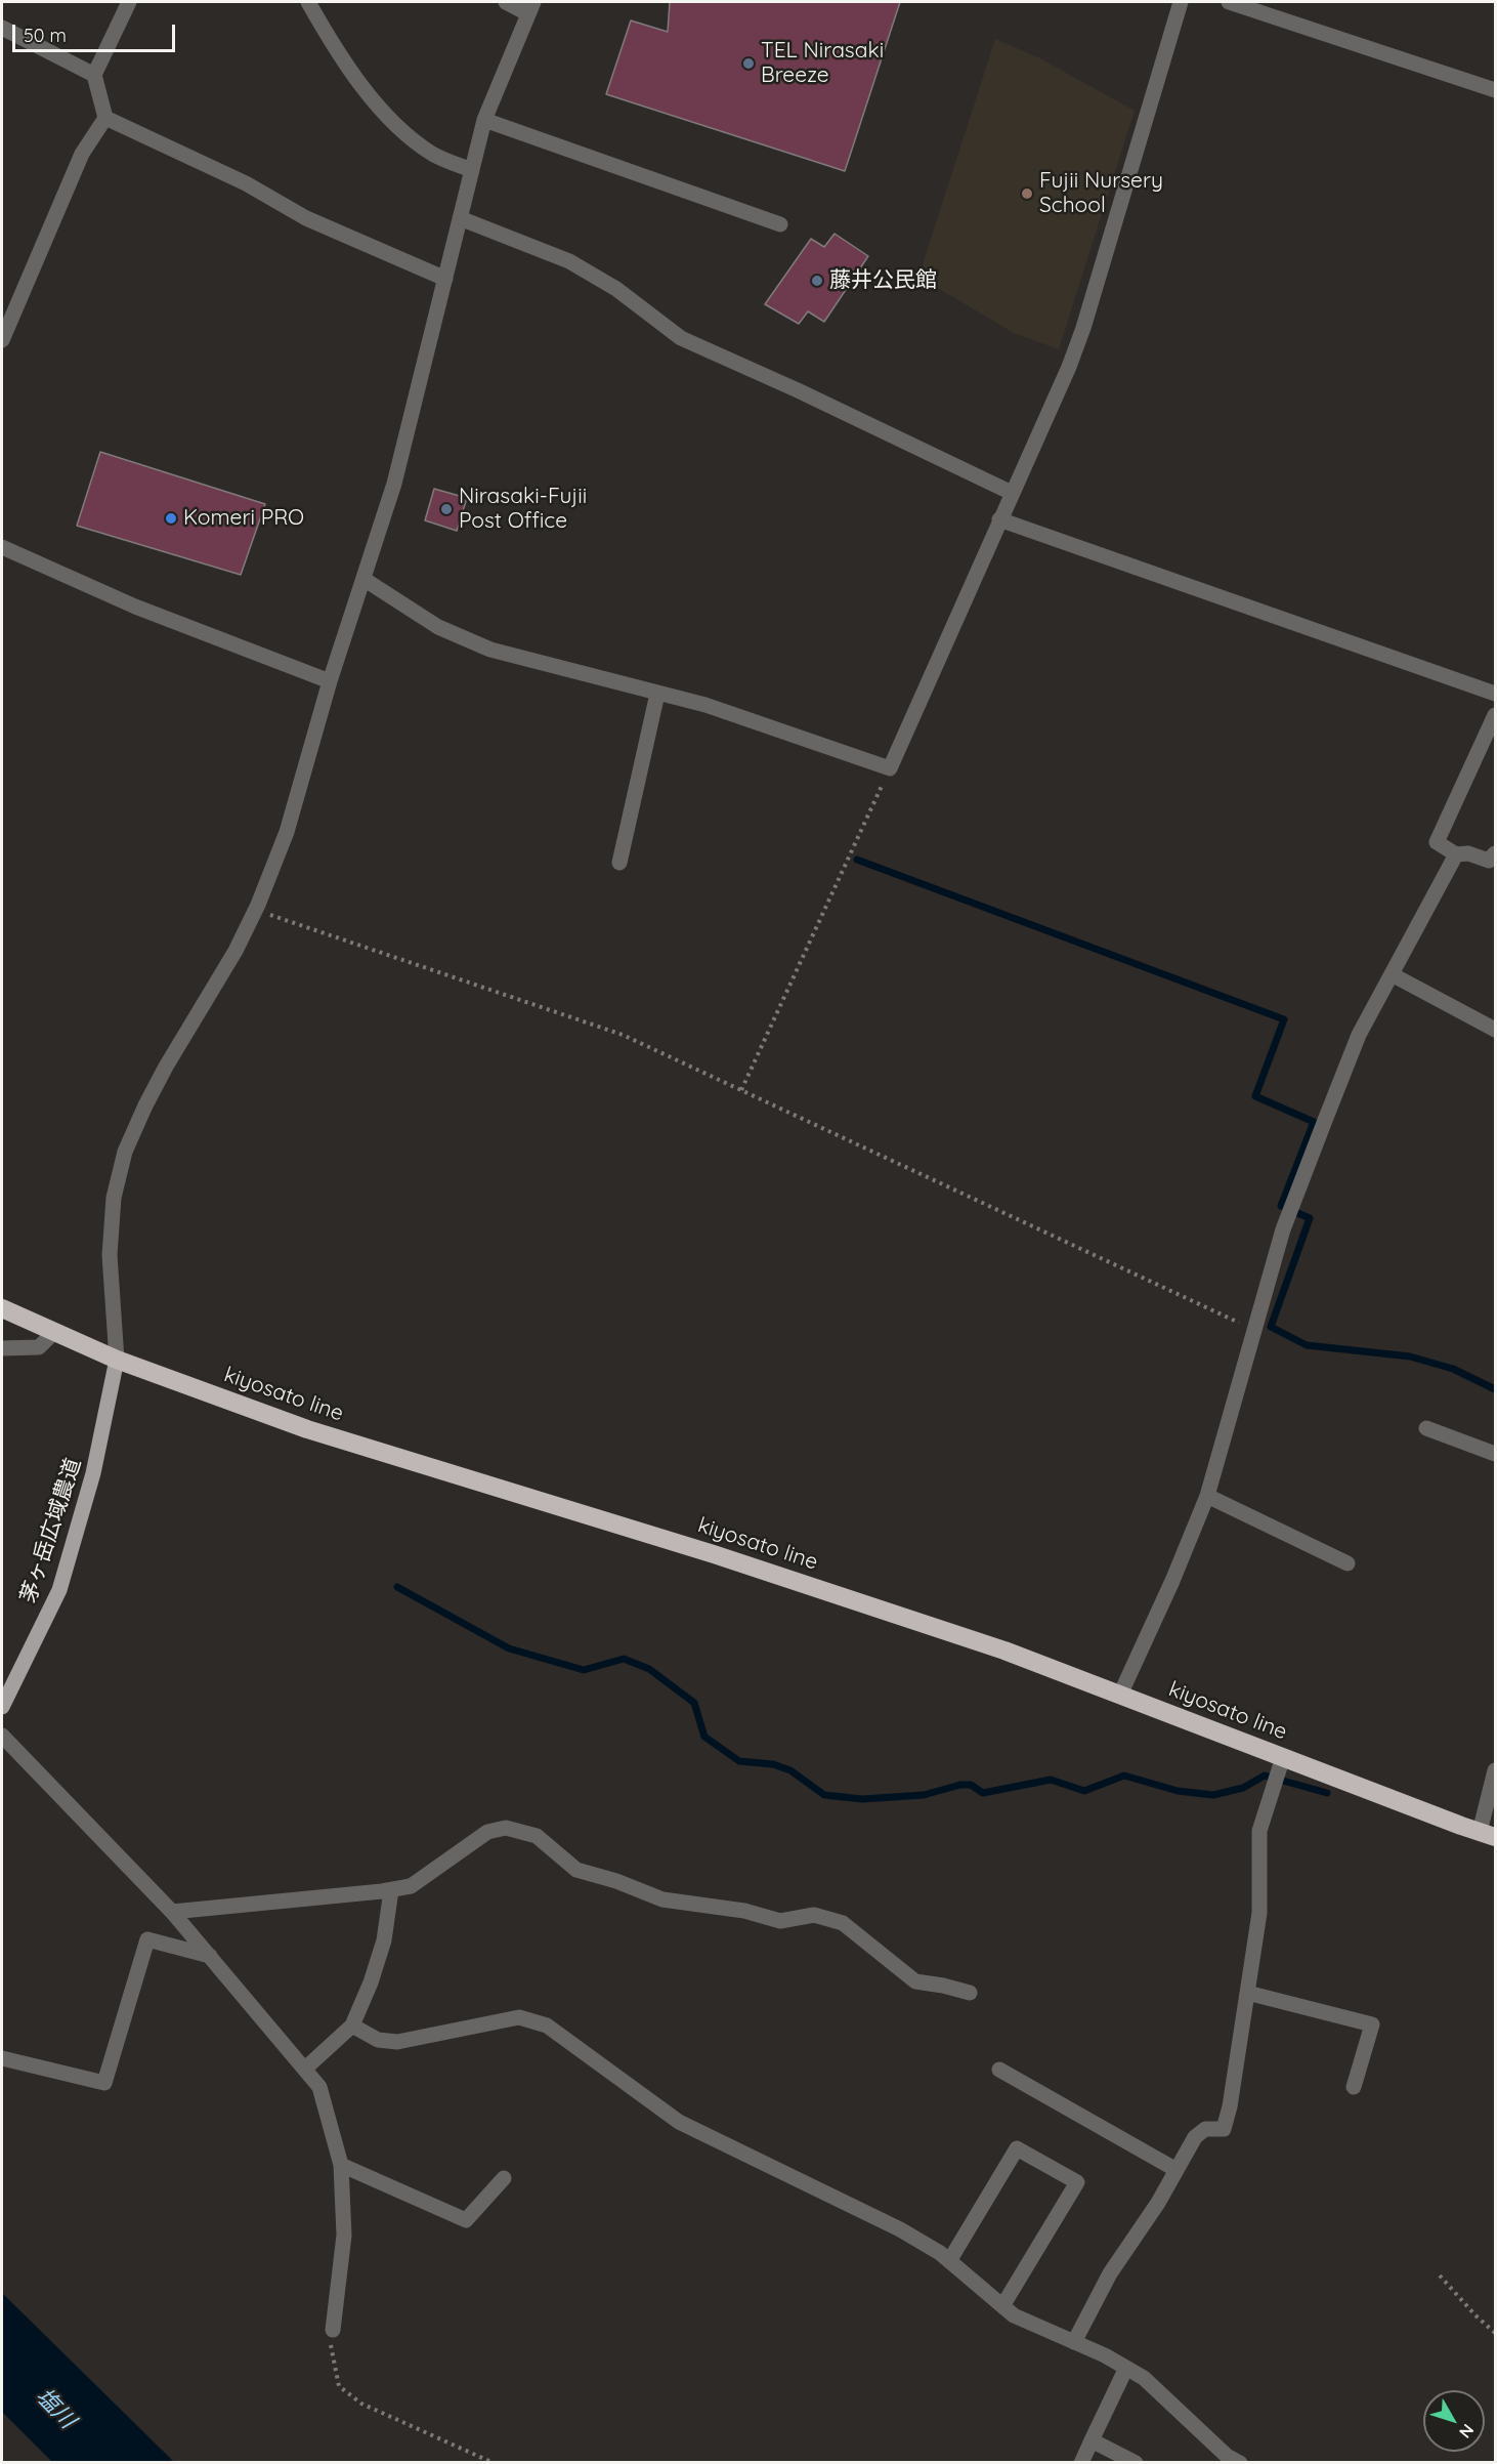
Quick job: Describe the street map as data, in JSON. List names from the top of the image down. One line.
{"streets":{"highway":["kiyosato line"],"main road":["茅ヶ岳広域農道"]},"crossings":[["kiyosato line","茅ヶ岳広域農道"]],"water":["塩川"],"places":["TEL Nirasaki Breeze","Fujii Nursery School","藤井公民館","Nirasaki-Fujii Post Office","Komeri PRO"],"scale_bar":"50 m","north":"bottom right"}
